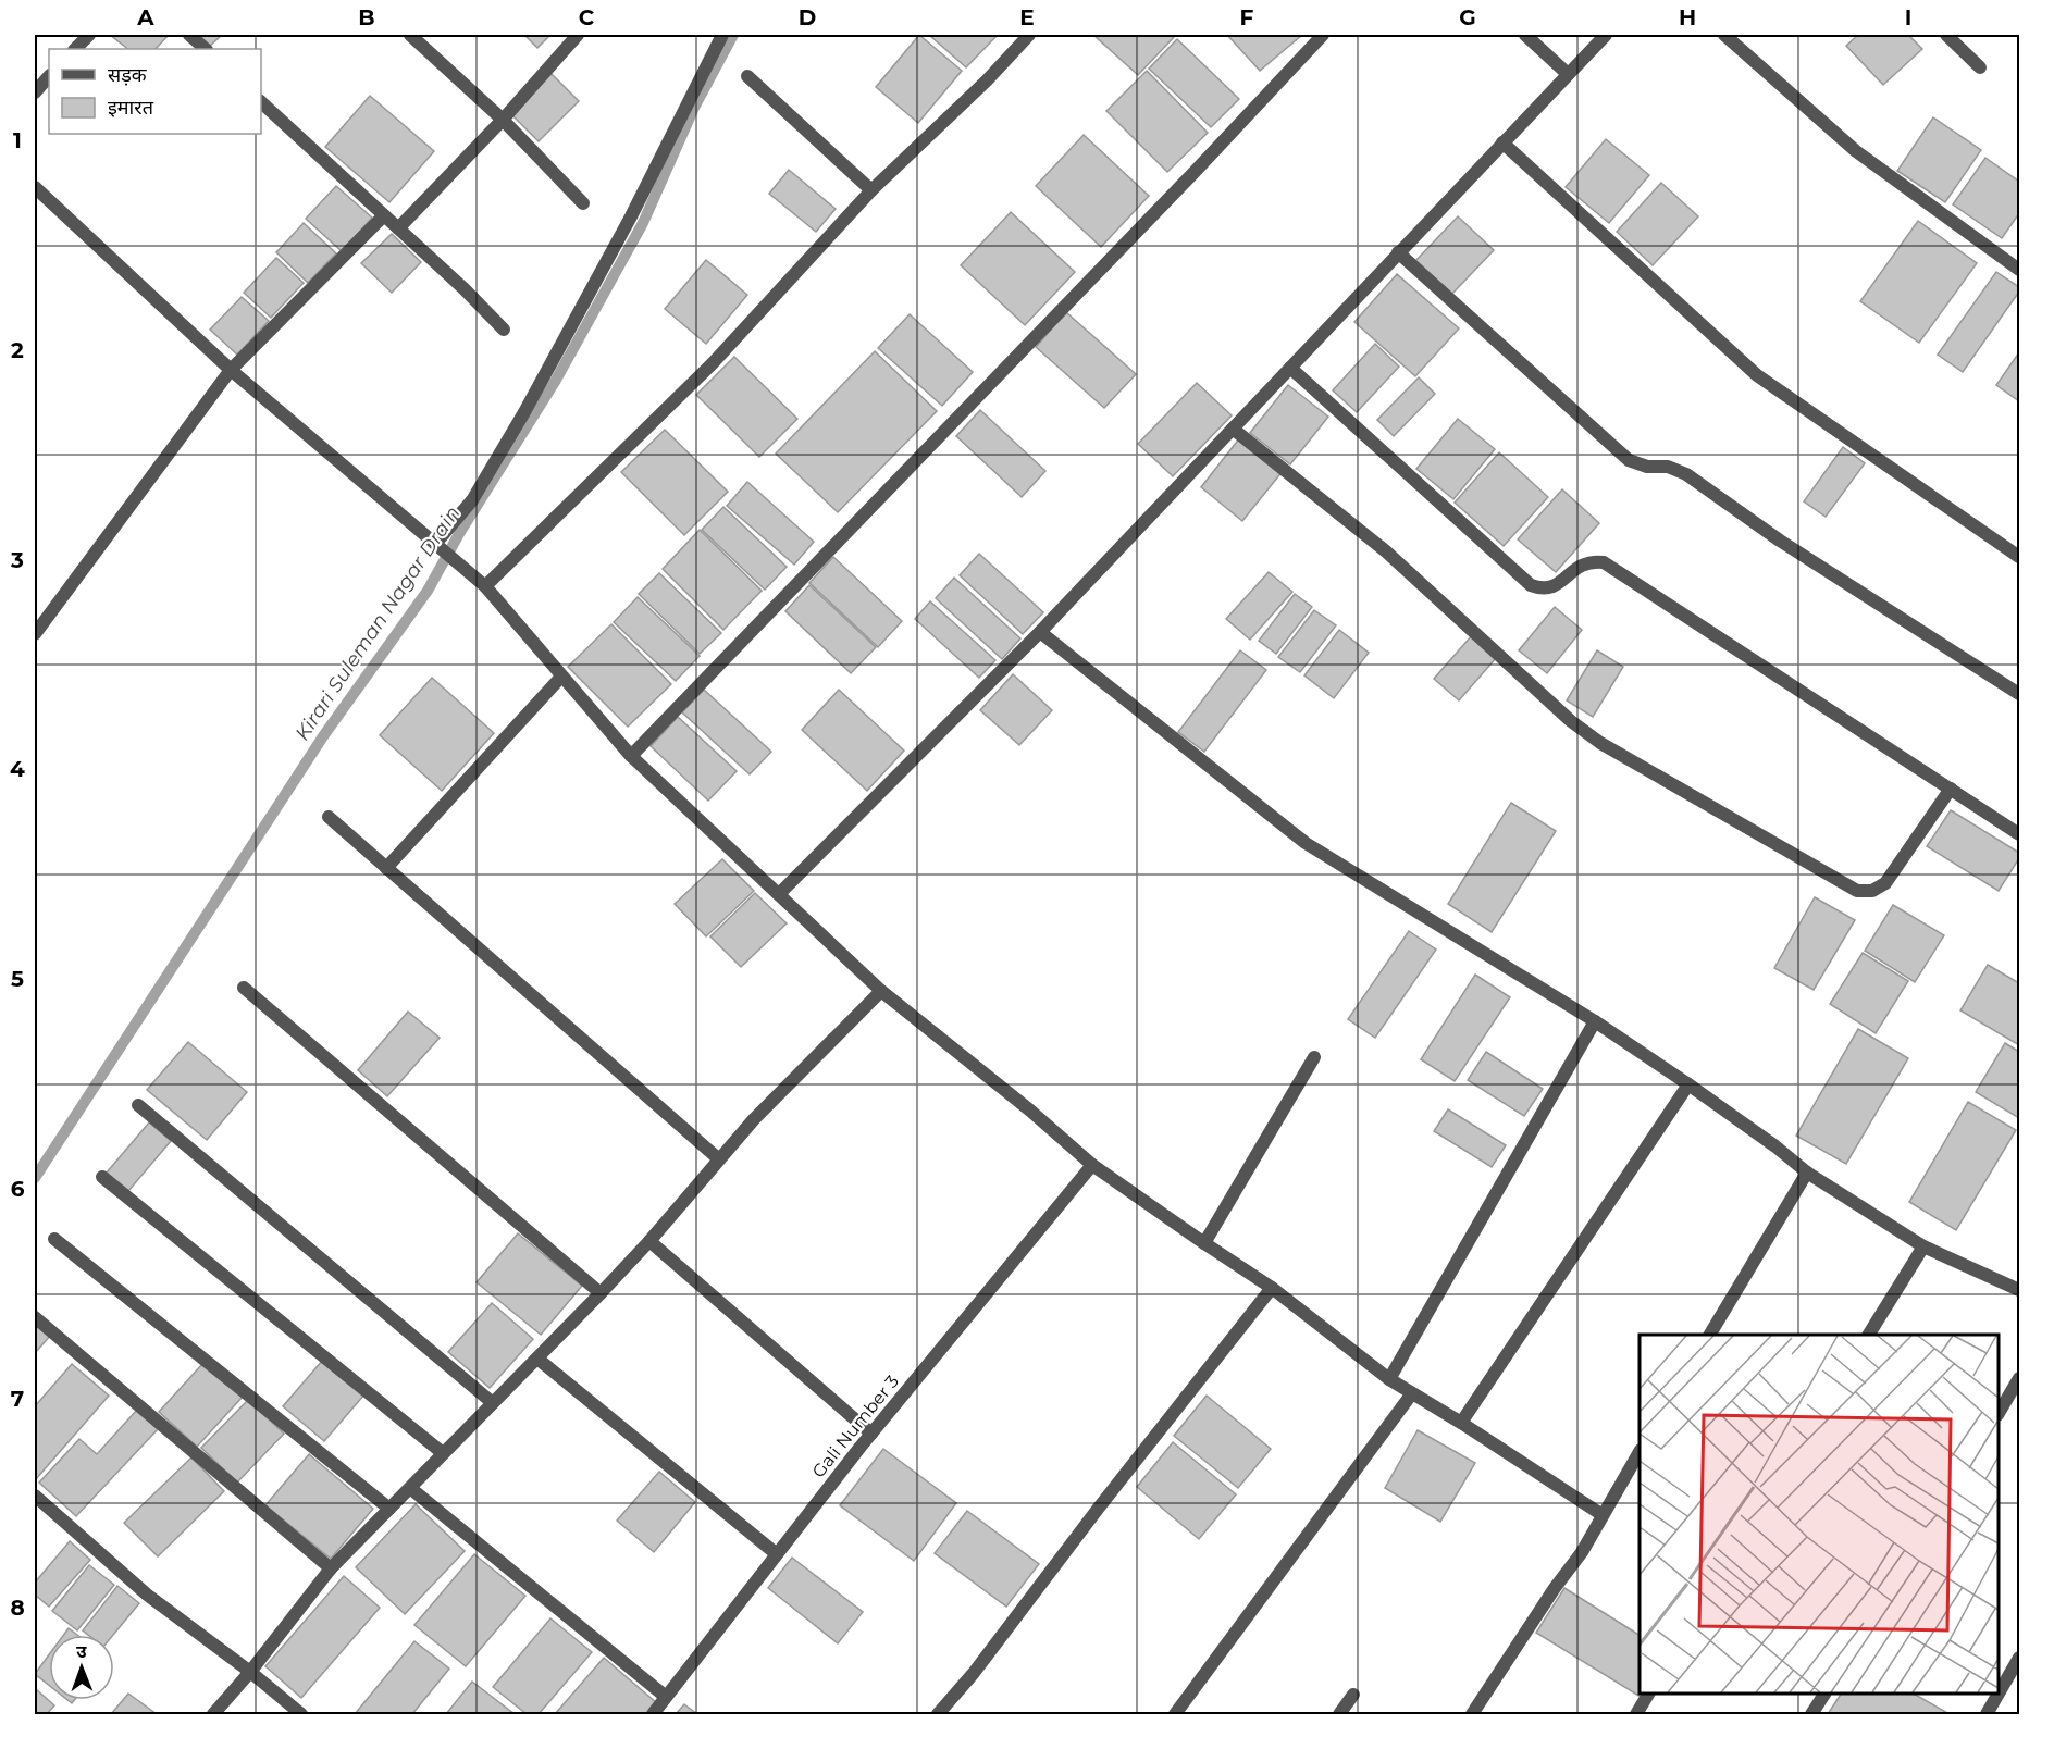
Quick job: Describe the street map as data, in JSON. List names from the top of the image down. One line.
{"streets":{"street":["Gali Number 3"]},"water":["Kirari Suleman Nagar Drain"],"legend":["सड़क","इमारत"],"north":"top","grid":{"columns":["A","B","C","D","E","F","G","H","I"],"rows":["1","2","3","4","5","6","7","8"]}}
